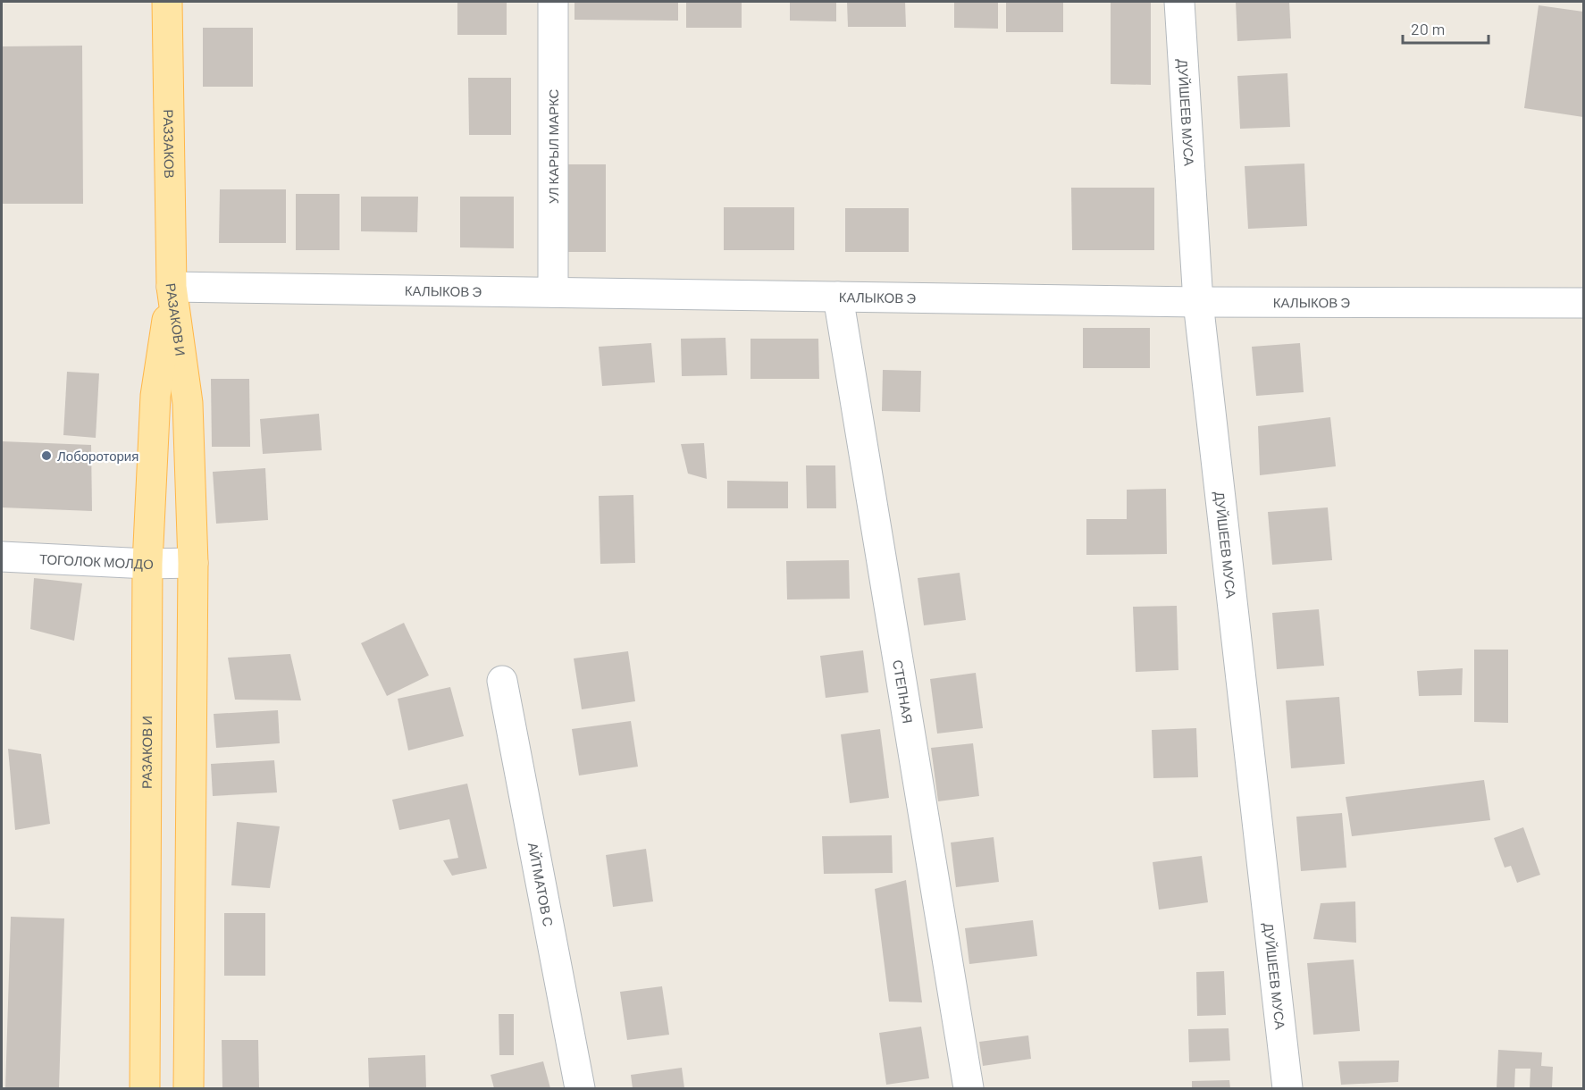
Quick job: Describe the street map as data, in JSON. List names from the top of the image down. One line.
{"streets":{"main road":["РАЗЗАКОВ","РАЗАКОВ И"],"street":["ДУЙШЕЕВ МУСА","УЛ КАРЫЛ МАРКС","КАЛЫКОВ Э","ТОГОЛОК МОЛДО","СТЕПНАЯ","АЙТМАТОВ С"]},"crossings":[["ДУЙШЕЕВ МУСА","КАЛЫКОВ Э"],["РАЗЗАКОВ","КАЛЫКОВ Э"],["РАЗЗАКОВ","РАЗАКОВ И"],["УЛ КАРЫЛ МАРКС","КАЛЫКОВ Э"],["КАЛЫКОВ Э","РАЗАКОВ И"],["КАЛЫКОВ Э","СТЕПНАЯ"],["РАЗАКОВ И","ТОГОЛОК МОЛДО"]],"places":["Лоборотория"],"scale_bar":"20 m"}
